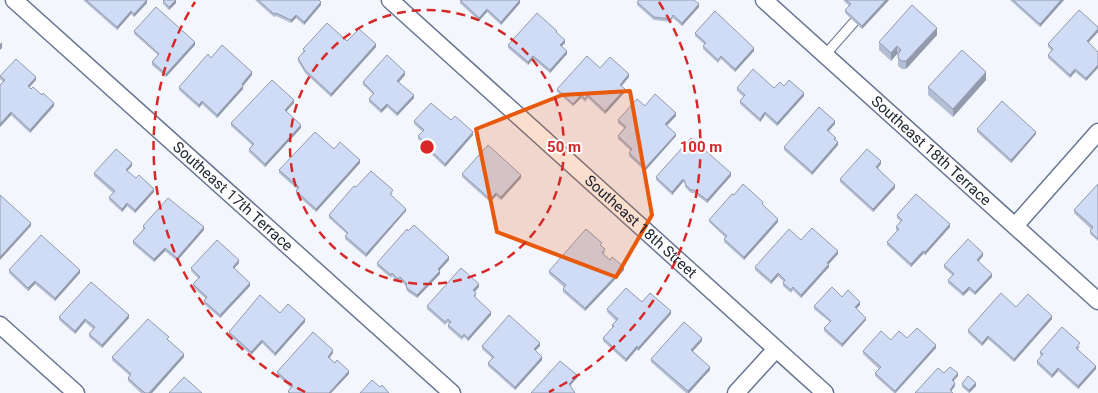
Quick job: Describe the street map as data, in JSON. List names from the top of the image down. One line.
{"streets":{"street":["Southeast 18th Terrace","Southeast 17th Terrace","Southeast 18th Street"]},"rings":["50 m","100 m"]}
